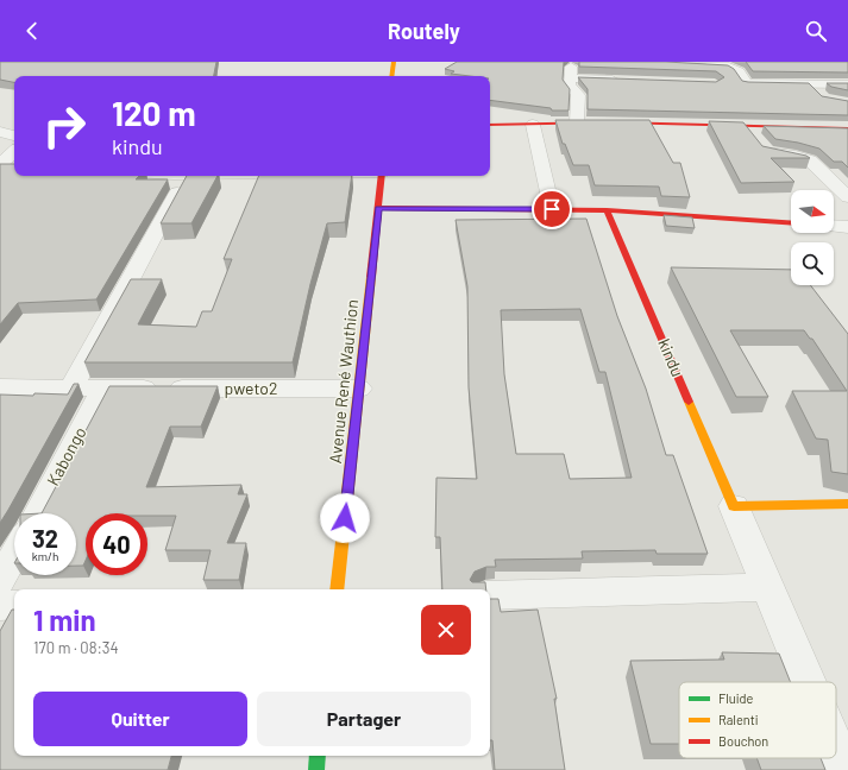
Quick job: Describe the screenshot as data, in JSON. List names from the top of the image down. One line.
{"streets":{"street":["kindu","Avenue René Wauthion","pweto2","Kabongo"]},"crossings":[["Avenue René Wauthion","pweto2"],["pweto2","Kabongo"]],"legend":["Fluide","Ralenti","Bouchon"],"north":"right","page":{"header":"Routely","turn":["120 m","kindu"],"speed":"32 km/h","limit":"40","heading":["1 min","170 m · 08:34"],"buttons":["Quitter","Partager"]}}
